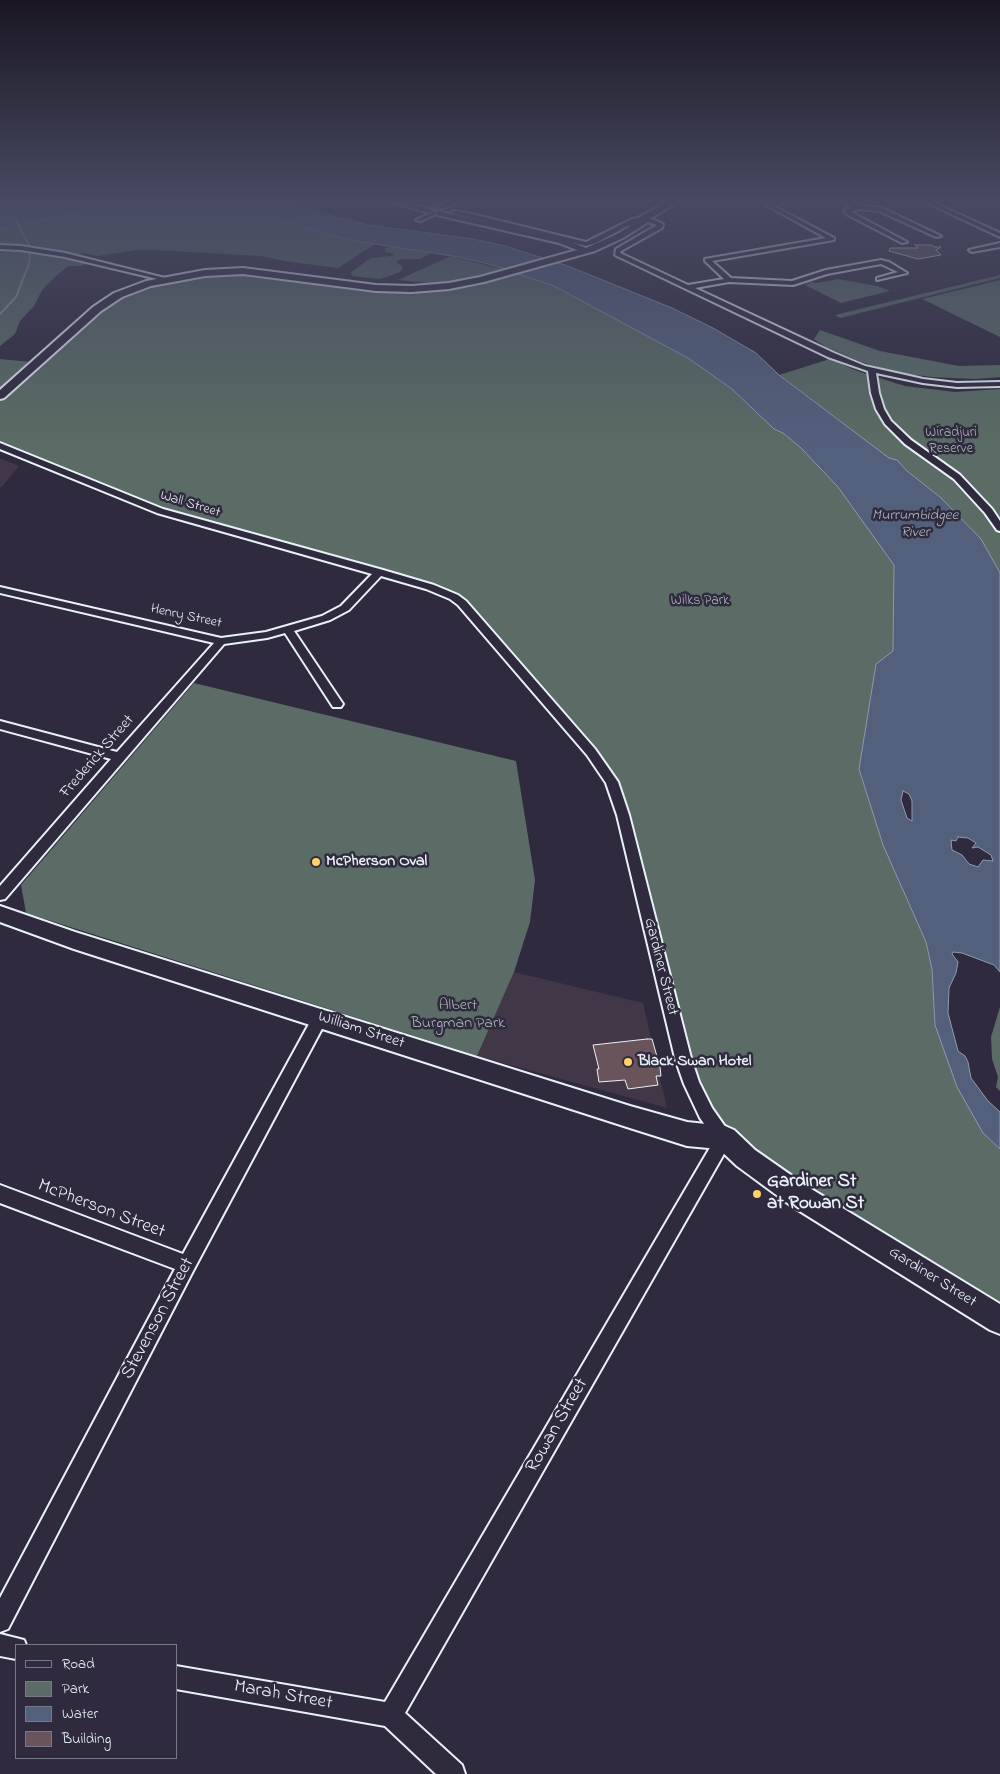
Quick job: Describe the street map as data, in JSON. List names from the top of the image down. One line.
{"streets":{"main road":["Gardiner Street","William Street"],"street":["Wall Street","Henry Street","Frederick Street","McPherson Street","Stevenson Street","Rowan Street","Marah Street"]},"crossings":[["Wall Street","Henry Street"],["Wall Street","Gardiner Street"],["Henry Street","Frederick Street"],["Henry Street","Gardiner Street"],["Gardiner Street","William Street"],["Gardiner Street","Rowan Street"],["William Street","Stevenson Street"],["William Street","Rowan Street"],["McPherson Street","Stevenson Street"],["Rowan Street","Marah Street"]],"water":["Murrumbidgee River"],"parks":["Wiradjuri Reserve","Wilks Park","Albert Burgman Park"],"places":["McPherson Oval","Black Swan Hotel","Gardiner St at Rowan St"],"legend":["Road","Park","Water","Building"]}
